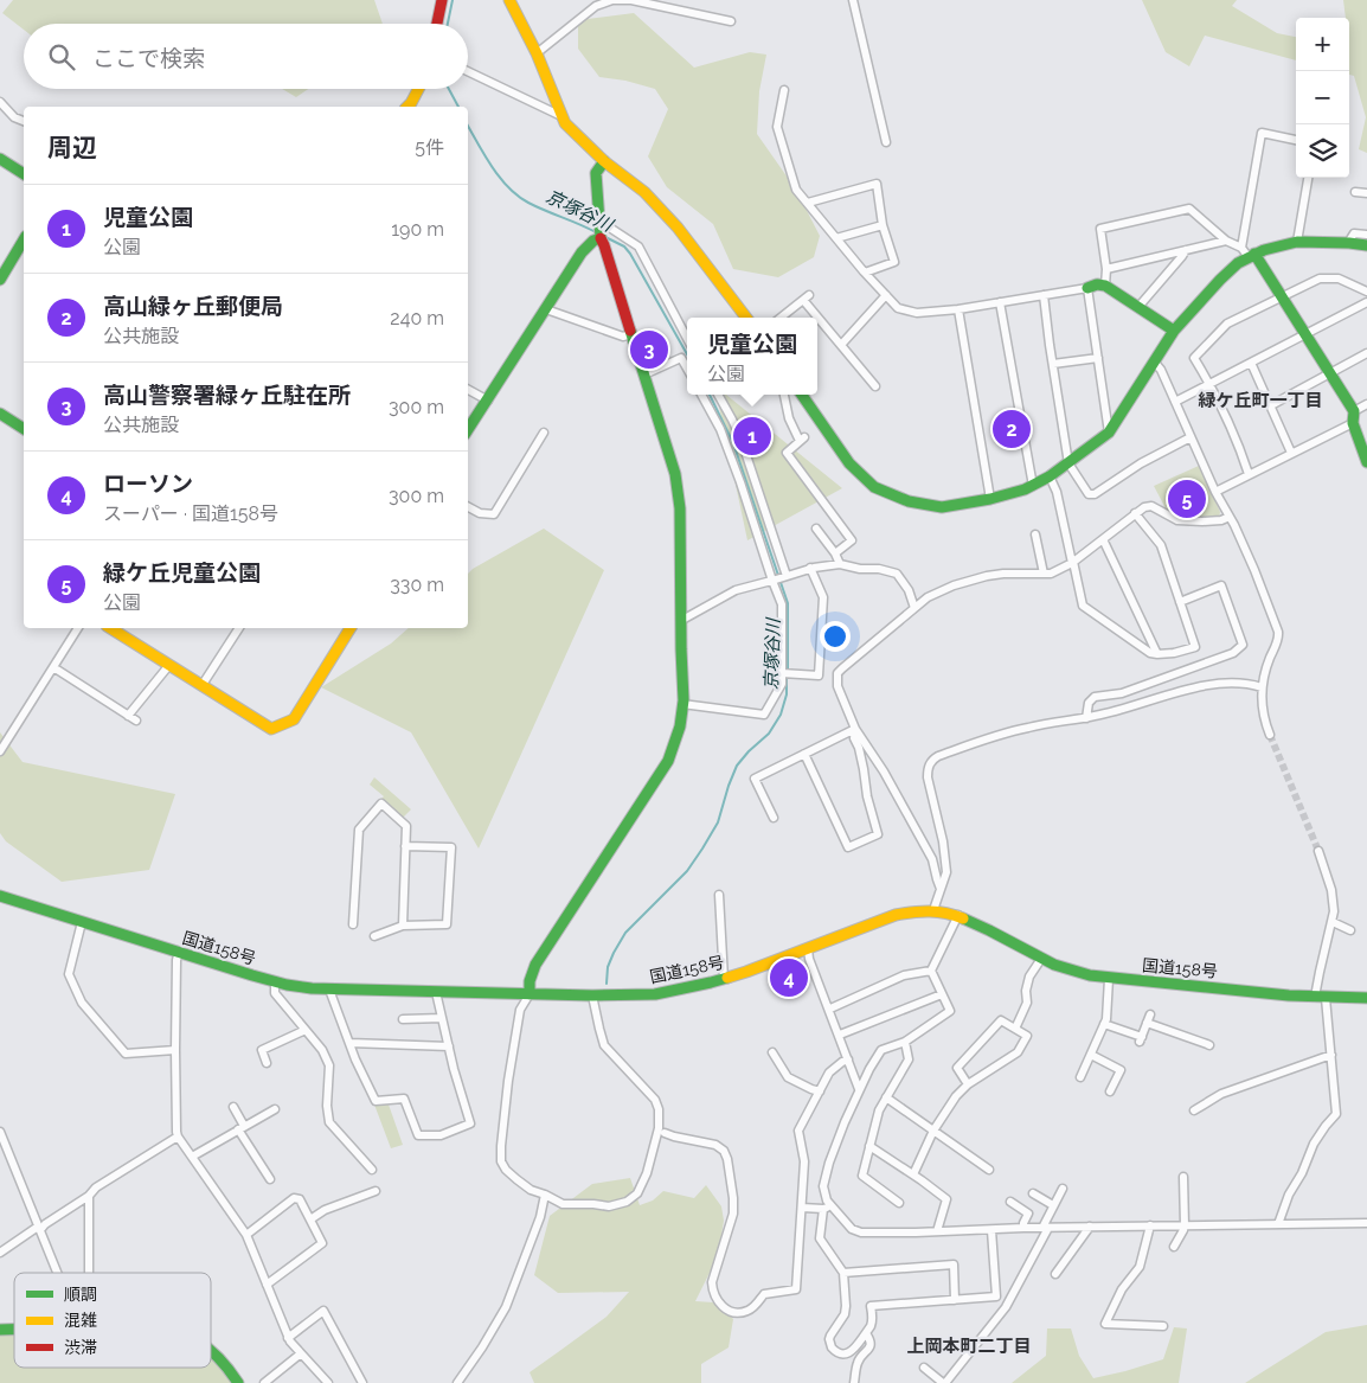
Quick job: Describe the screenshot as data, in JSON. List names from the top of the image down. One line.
{"streets":{"main road":["国道158号"]},"districts":["緑ケ丘町一丁目","上岡本町二丁目"],"water":["京塚谷川"],"legend":["順調","混雑","渋滞"],"page":{"map_buttons":["+","−"],"search":"ここで検索","heading":["周辺","5件"],"list":[{"mark":"1","name":"児童公園","note":"公園","value":"190 m"},{"mark":"2","name":"高山緑ヶ丘郵便局","note":"公共施設","value":"240 m"},{"mark":"3","name":"高山警察署緑ヶ丘駐在所","note":"公共施設","value":"300 m"},{"mark":"4","name":"ローソン","note":"スーパー · 国道158号","value":"300 m"},{"mark":"5","name":"緑ケ丘児童公園","note":"公園","value":"330 m"}],"popup":["児童公園","公園"],"pins":["3","2","1","5","4"]}}
